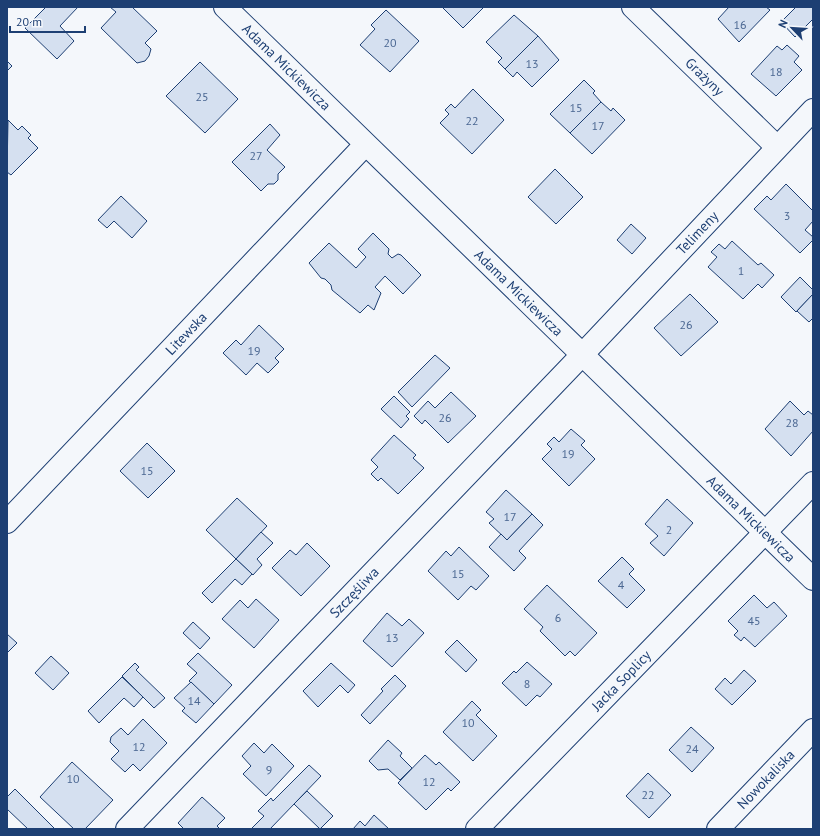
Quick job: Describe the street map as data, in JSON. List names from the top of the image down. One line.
{"streets":{"street":["Adama Mickiewicza","Grażyny","Telimeny","Litewska","Szczęśliwa","Jacka Soplicy","Nowokaliska"]},"crossings":[["Adama Mickiewicza","Telimeny"],["Adama Mickiewicza","Litewska"],["Adama Mickiewicza","Szczęśliwa"],["Adama Mickiewicza","Jacka Soplicy"],["Grażyny","Telimeny"],["Telimeny","Szczęśliwa"]],"house_numbers":["16","20","13","18","25","15","22","17","27","3","1","26","19","26","28","19","15","17","2","15","4","6","45","13","8","14","10","12","24","9","10","12","22"],"scale_bar":"20 m","north":"top left"}
